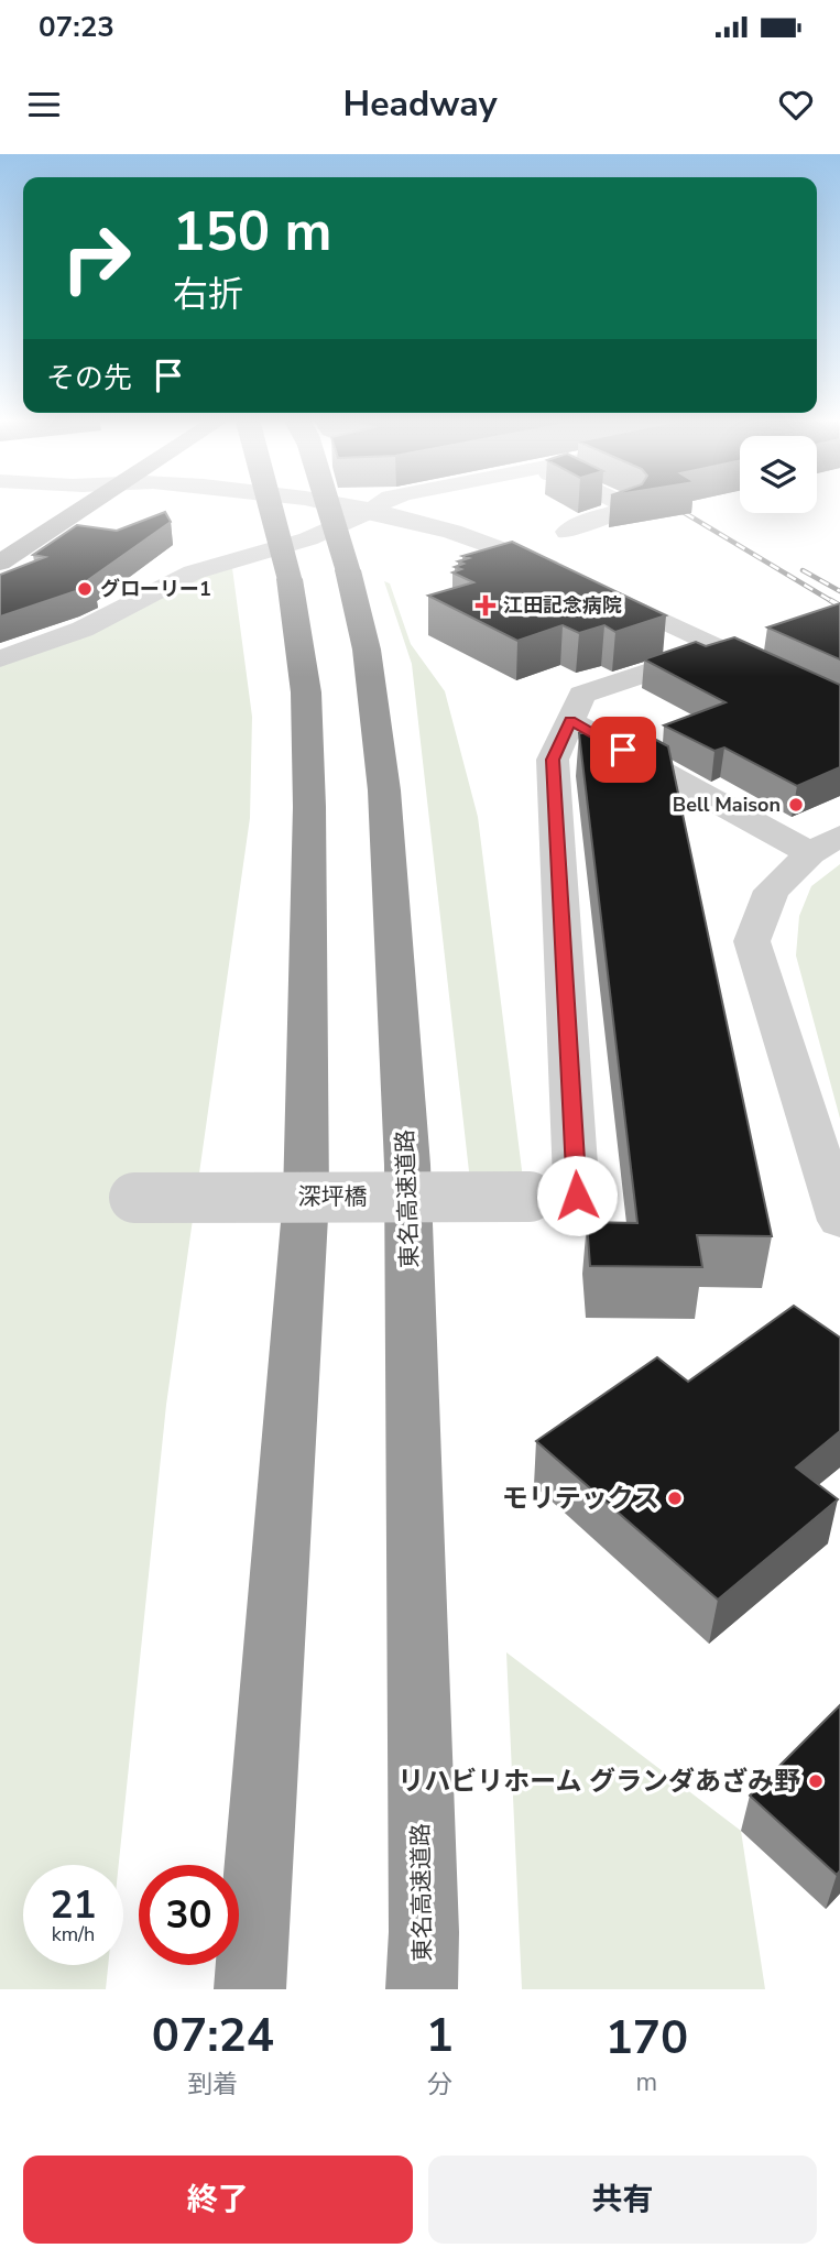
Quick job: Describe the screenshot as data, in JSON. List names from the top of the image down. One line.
{"streets":{"highway":["東名高速道路"],"street":["深坪橋"]},"places":{"other":["グローリー1","Bell Maison","モリテックス","リハビリホーム グランダあざみ野"],"health":["江田記念病院"]},"page":{"status":"07:23","header":"Headway","turn":["150 m","右折"],"then":"その先","speed":"21 km/h","limit":"30","eta":["07:24","到着","1","分","170","m"],"buttons":["終了","共有"]}}
